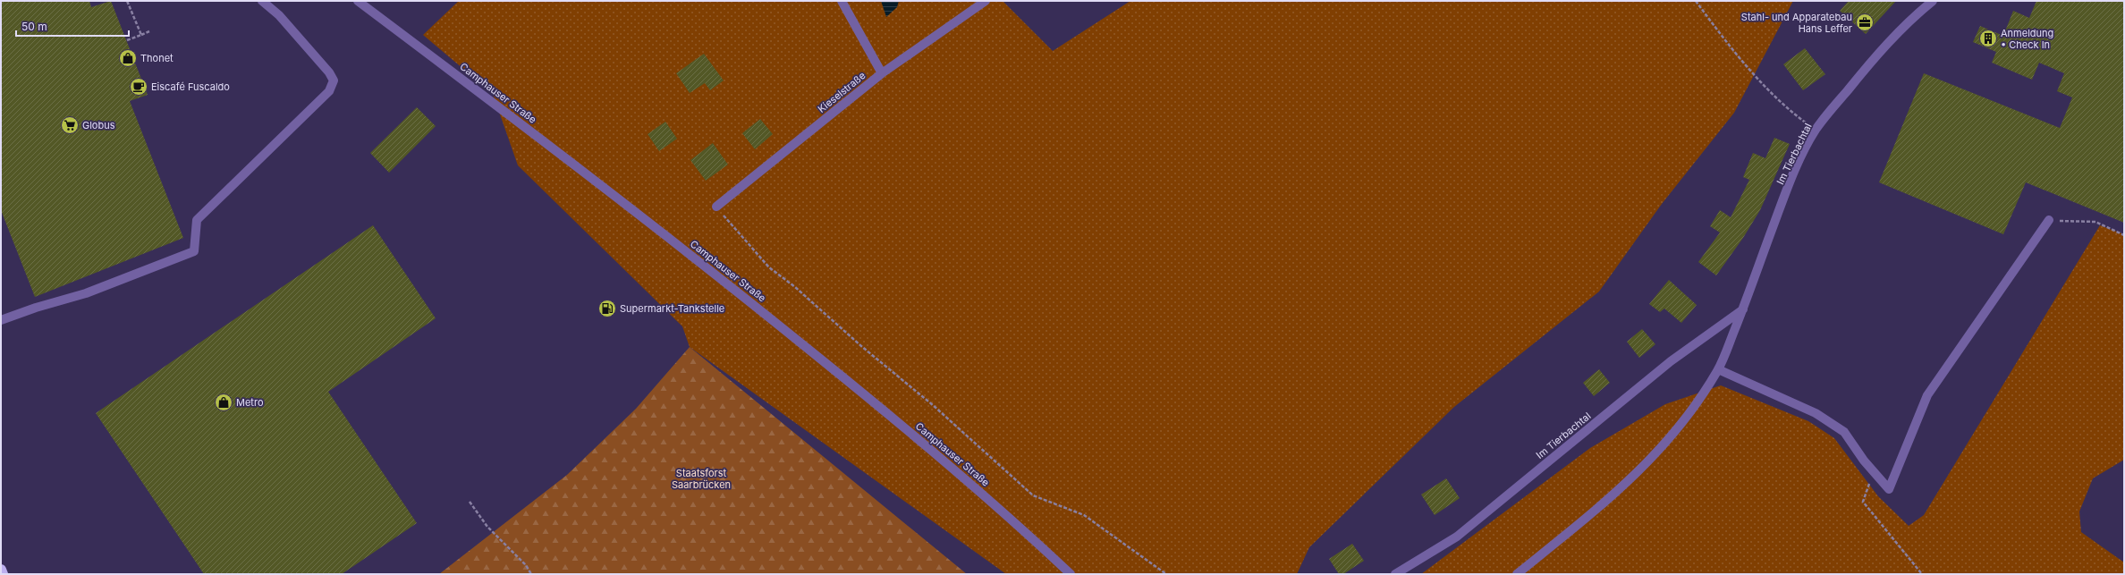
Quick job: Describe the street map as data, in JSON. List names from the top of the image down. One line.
{"streets":{"street":["Kieselstraße","Camphauser Straße","Im Tierbachtal"]},"parks":["Staatsforst Saarbrücken"],"places":{"office":["Stahl- und Apparatebau Hans Leffer"],"building":["Anmeldung • Check In"],"shop":["Thonet","Metro"],"cafe":["Eiscafé Fuscaldo"],"supermarket":["Globus"],"fuel station":["Supermarkt-Tankstelle"]},"scale_bar":"50 m"}
